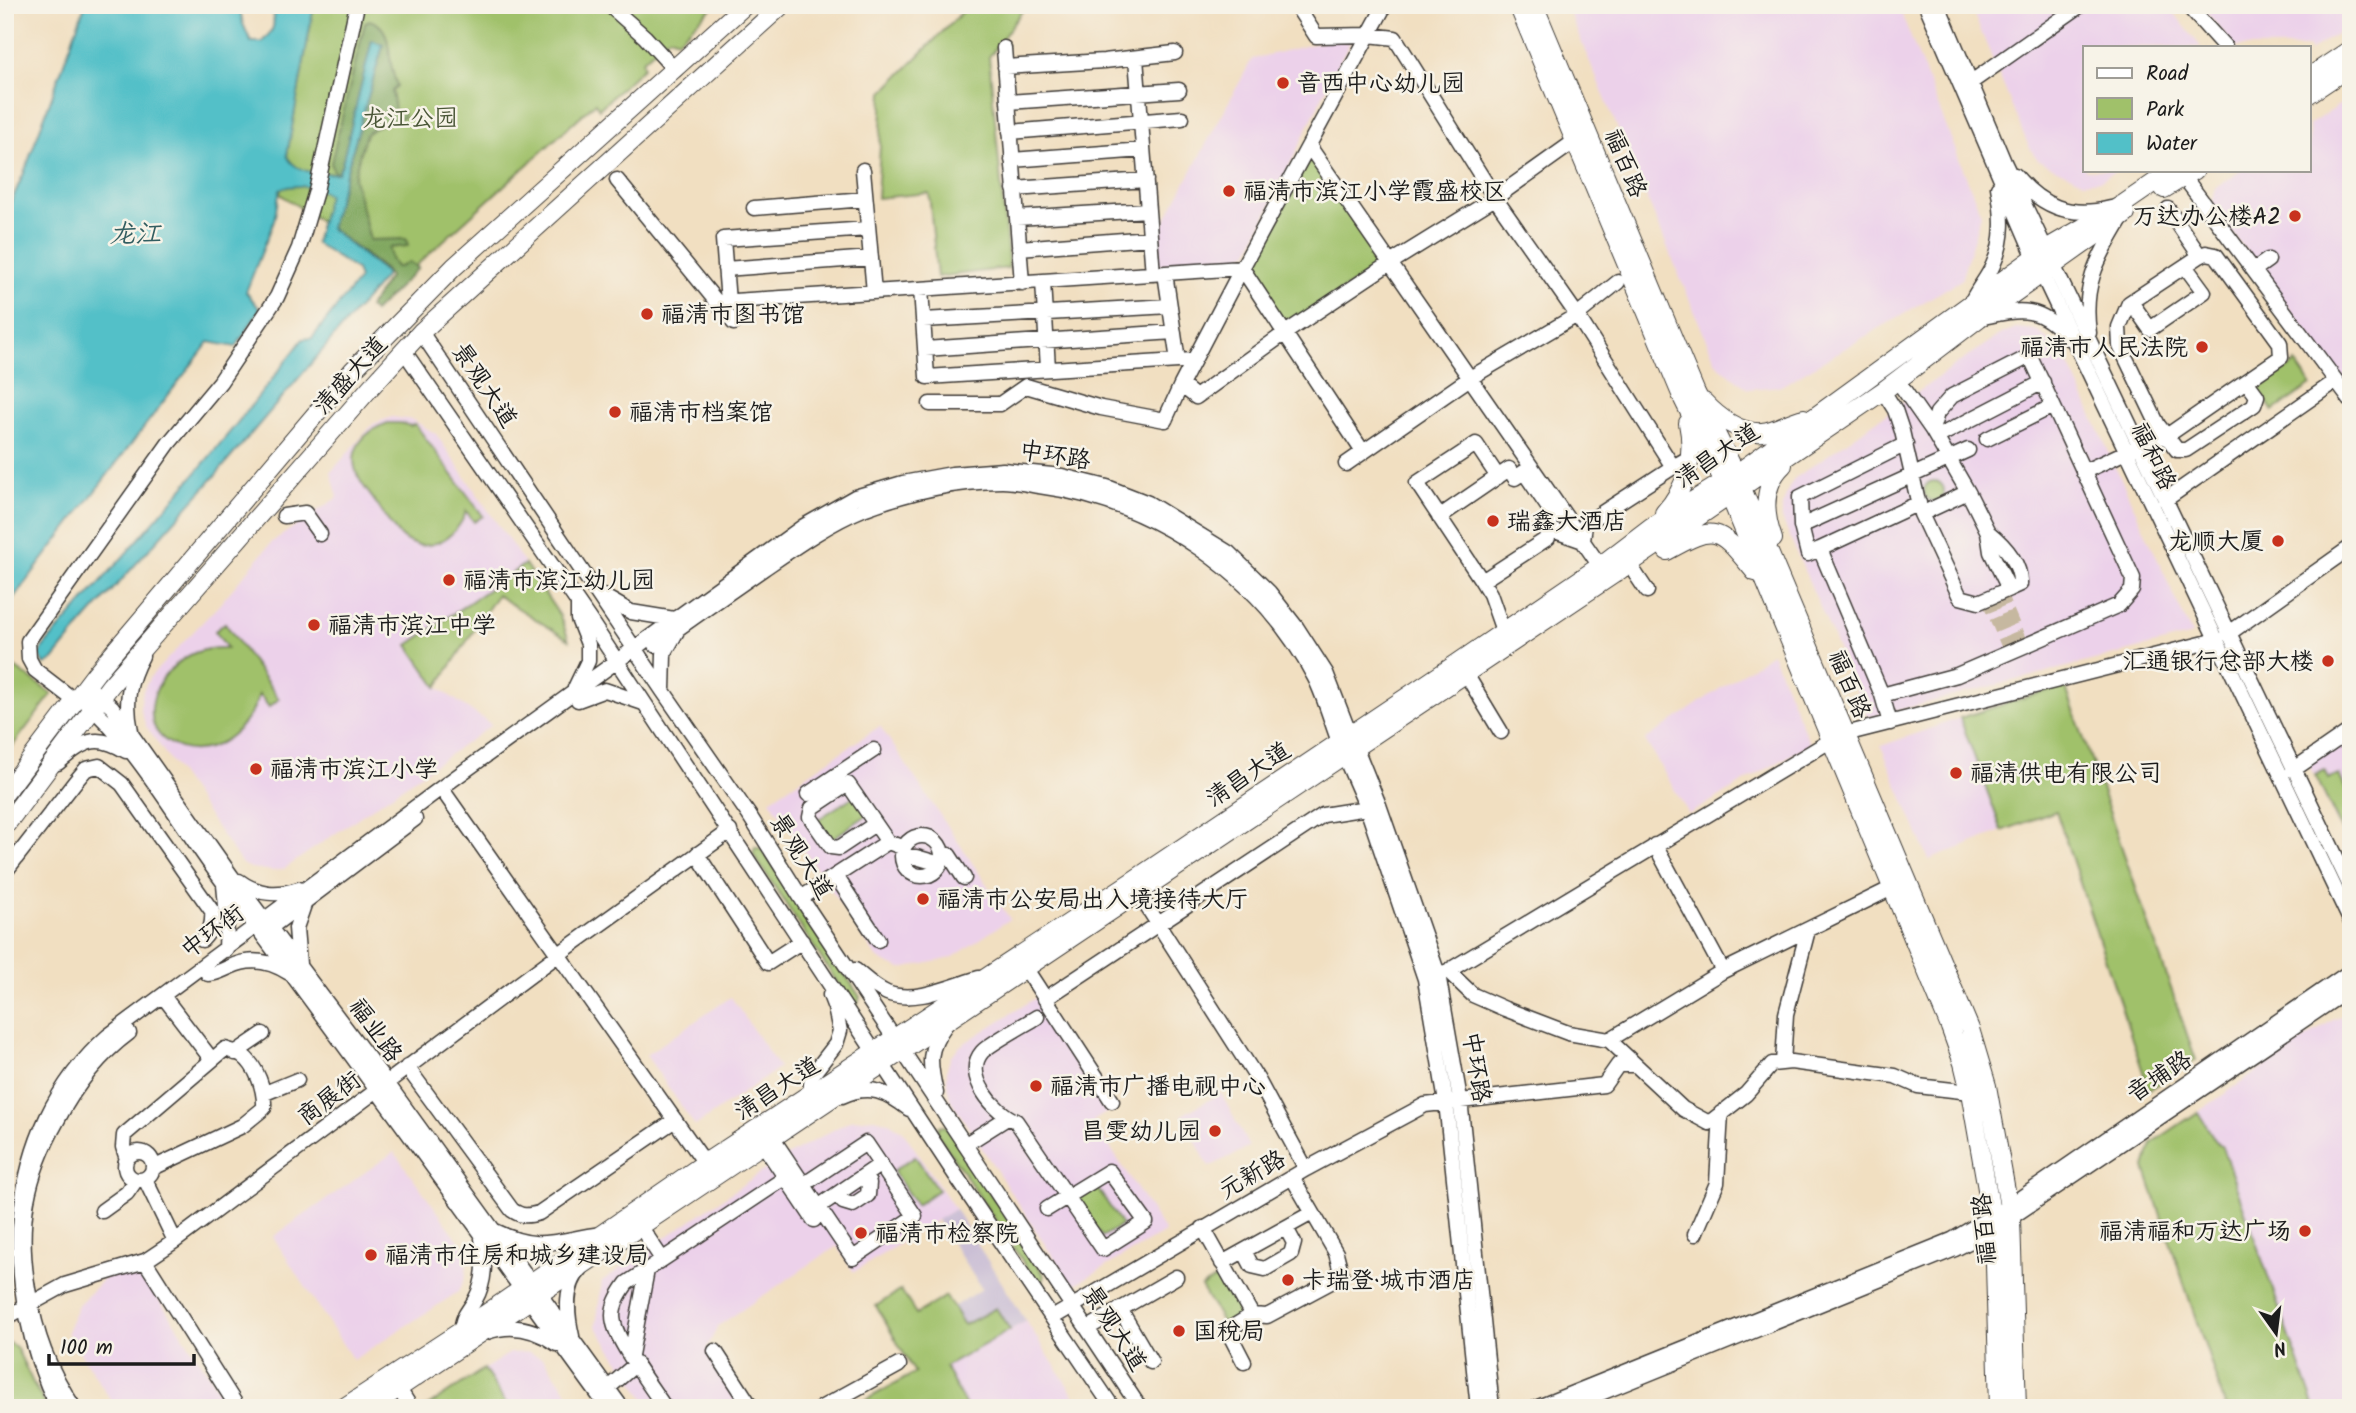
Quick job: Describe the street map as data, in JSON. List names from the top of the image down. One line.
{"streets":{"main road":["福百路","清盛大道","清昌大道"],"street":["景观大道","中环路","福和路","中环街","福业路","音埔路","商展街","元新路"]},"crossings":[["福百路","清昌大道"],["福百路","音埔路"],["清盛大道","景观大道"],["清盛大道","福业路"],["景观大道","清昌大道"],["景观大道","中环街"],["景观大道","商展街"],["景观大道","元新路"],["中环路","清昌大道"],["中环路","中环街"],["中环路","元新路"],["清昌大道","福和路"],["清昌大道","福业路"],["中环街","福业路"],["中环街","商展街"],["福业路","商展街"]],"water":["龙江"],"parks":["龙江公园"],"places":["音西中心幼儿园","福清市滨江小学霞盛校区","万达办公楼A2","福清市图书馆","福清市人民法院","福清市档案馆","瑞鑫大酒店","龙顺大厦","福清市滨江幼儿园","福清市滨江中学","汇通银行总部大楼","福清市滨江小学","福清供电有限公司","福清市公安局出入境接待大厅","福清市广播电视中心","昌雯幼儿园","福清福和万达广场","福清市检察院","福清市住房和城乡建设局","卡瑞登·城市酒店","国税局"],"legend":["Road","Park","Water"],"scale_bar":"100 m","north":"bottom"}
